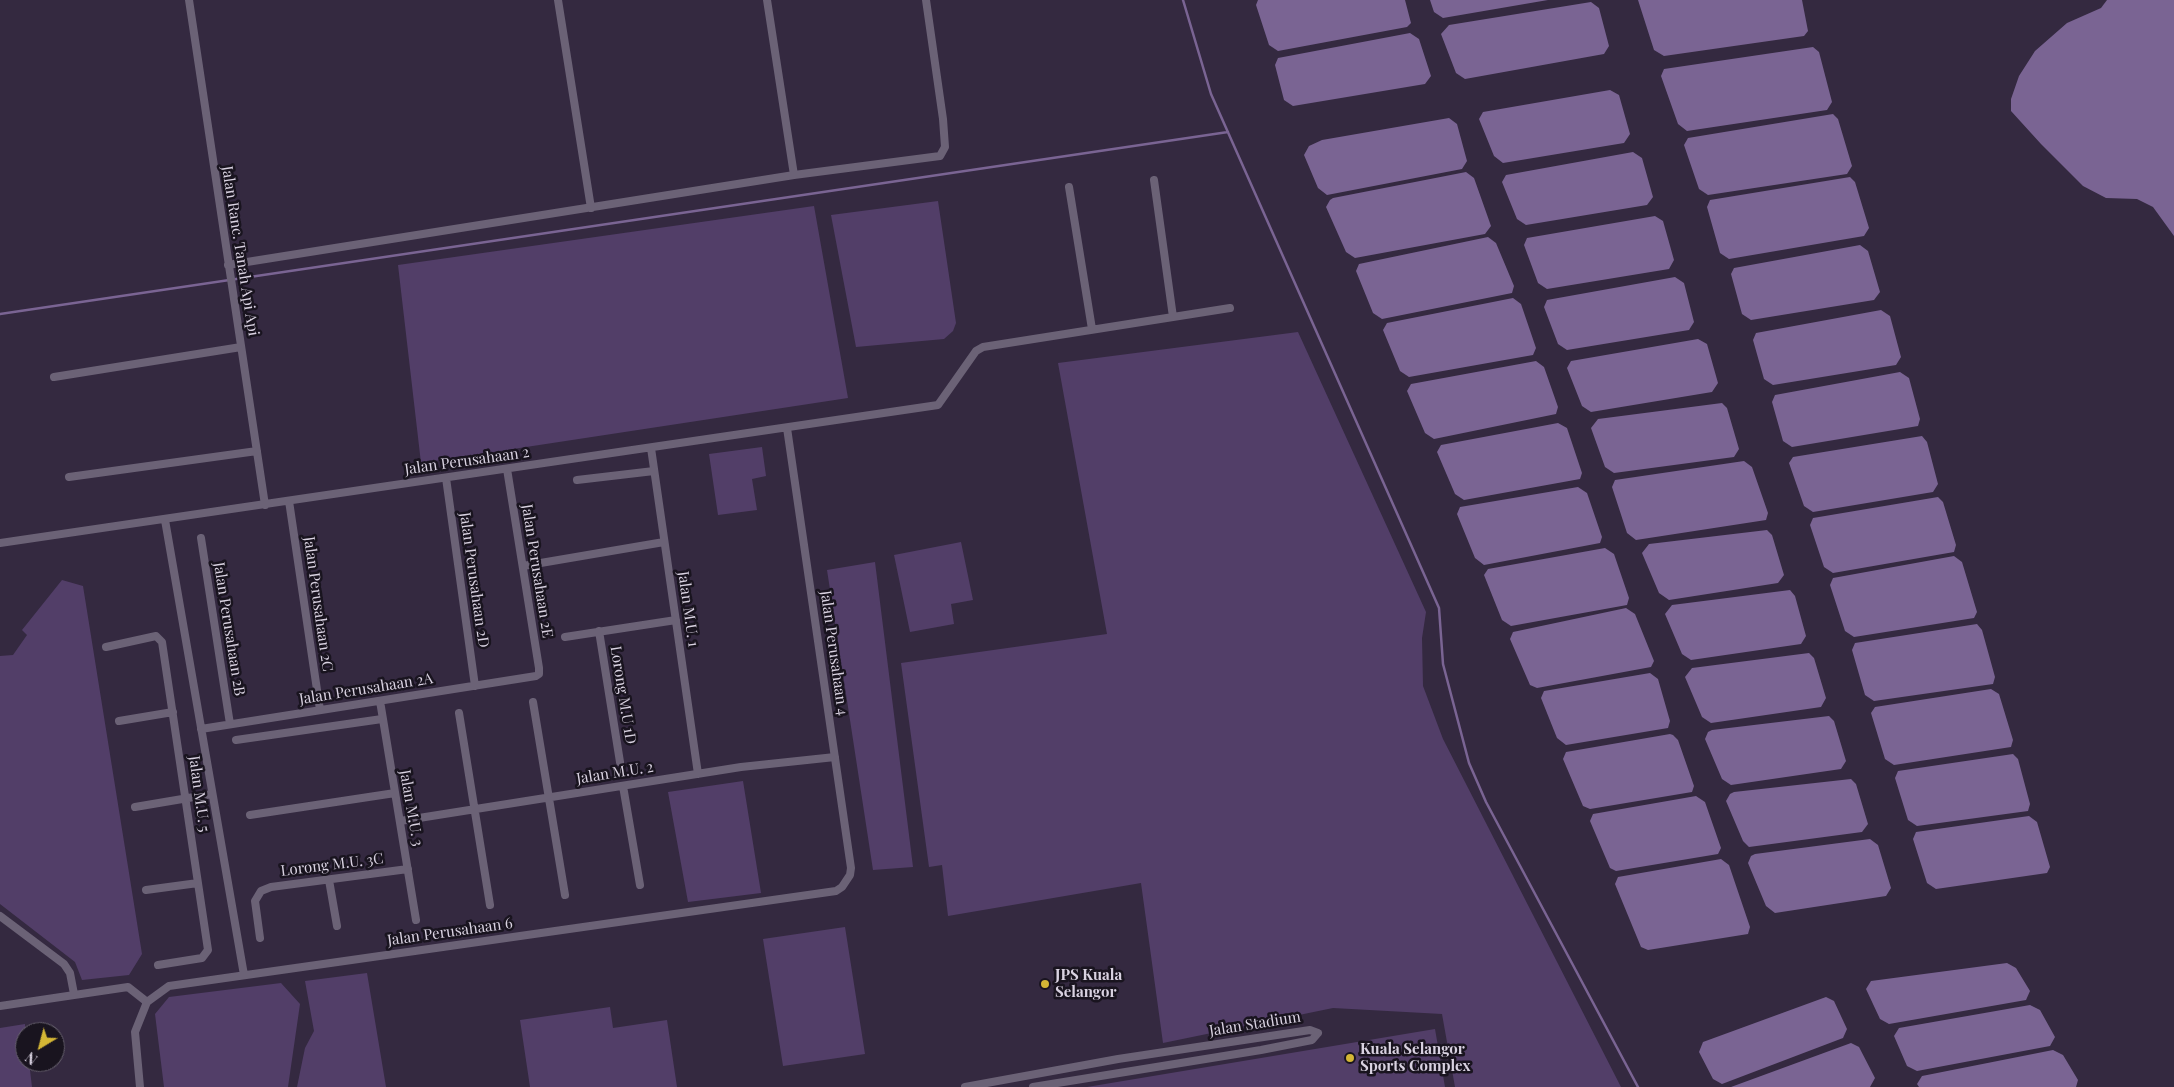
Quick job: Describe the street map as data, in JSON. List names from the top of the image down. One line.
{"streets":{"street":["Jalan Ranc. Tanah Api Api","Jalan Perusahaan 2","Jalan Perusahaan 2E","Jalan Perusahaan 2D","Jalan Perusahaan 2C","Jalan M.U. 1","Jalan Perusahaan 2B","Jalan Perusahaan 4","Jalan Perusahaan 2A","Lorong M.U 1D","Jalan M.U. 2","Jalan M.U. 5","Jalan M.U. 3","Lorong M.U. 3C","Jalan Perusahaan 6","Jalan Stadium"]},"crossings":[["Jalan Ranc. Tanah Api Api","Jalan Perusahaan 2"],["Jalan Perusahaan 2","Jalan Perusahaan 2E"],["Jalan Perusahaan 2","Jalan Perusahaan 2D"],["Jalan Perusahaan 2","Jalan Perusahaan 2C"],["Jalan Perusahaan 2","Jalan M.U. 1"],["Jalan Perusahaan 2","Jalan Perusahaan 4"],["Jalan Perusahaan 2E","Jalan Perusahaan 2A"],["Jalan Perusahaan 2D","Jalan Perusahaan 2A"],["Jalan Perusahaan 2C","Jalan Perusahaan 2A"],["Jalan M.U. 1","Jalan M.U. 2"],["Jalan Perusahaan 2B","Jalan Perusahaan 2A"],["Jalan Perusahaan 4","Jalan M.U. 2"],["Jalan Perusahaan 4","Jalan Perusahaan 6"],["Jalan Perusahaan 2A","Jalan M.U. 3"],["Jalan M.U. 2","Jalan M.U. 3"],["Jalan M.U. 3","Lorong M.U. 3C"]],"places":["JPS Kuala Selangor","Kuala Selangor Sports Complex"],"north":"bottom left"}
